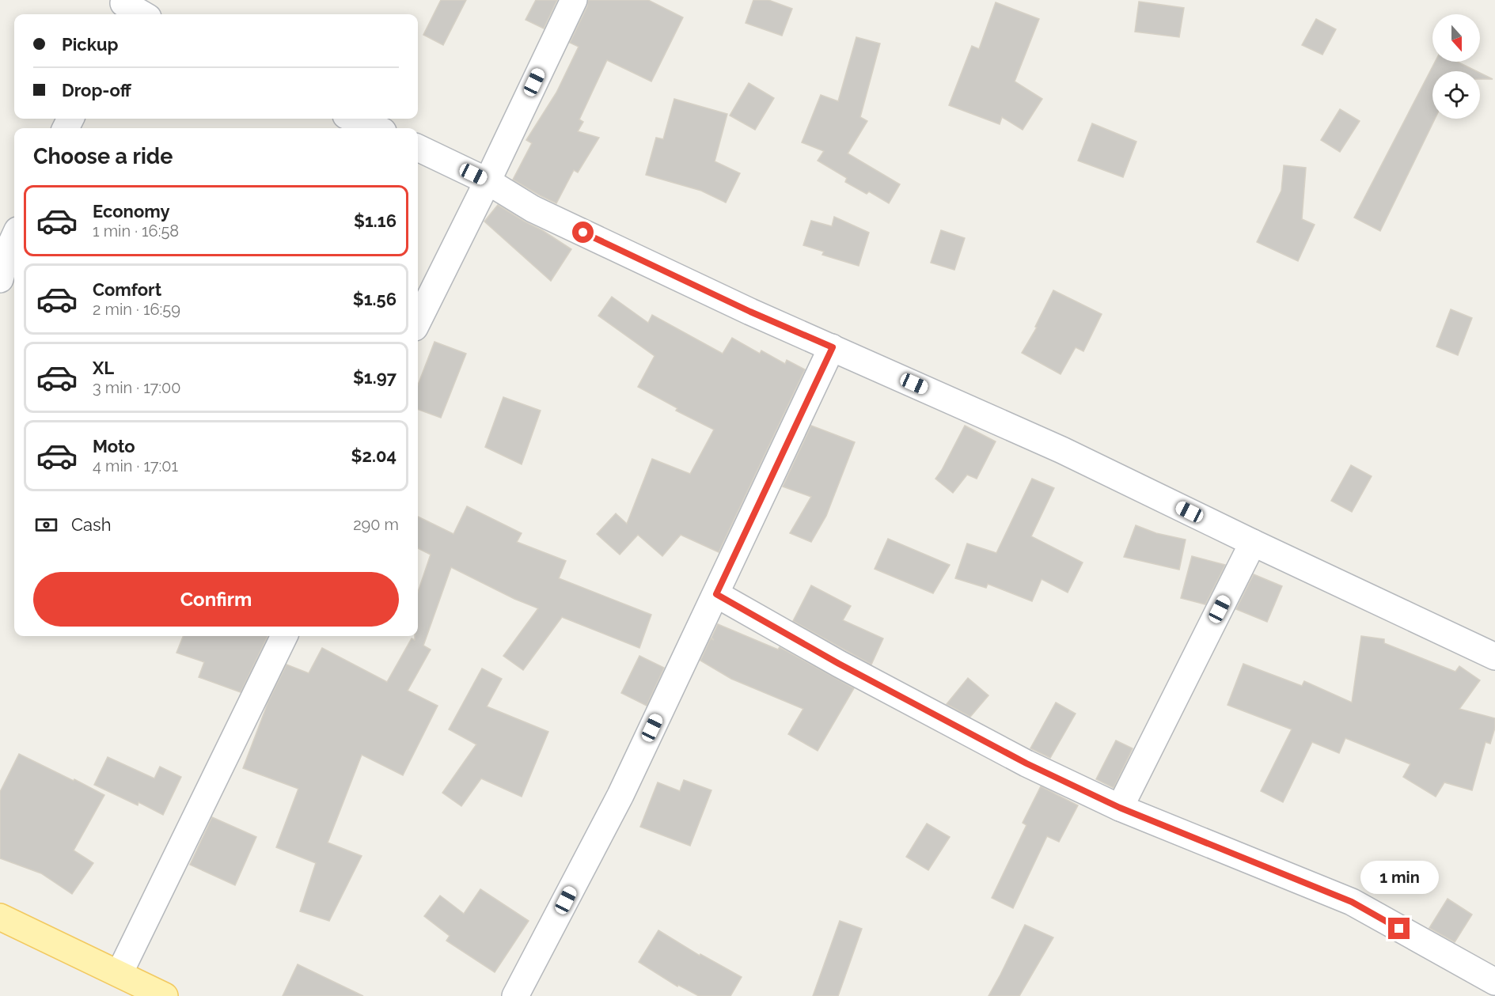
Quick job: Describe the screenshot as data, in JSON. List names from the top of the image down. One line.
{"north":"bottom","page":{"banner":["Pickup","Drop-off"],"heading":"Choose a ride","list":[{"name":"Economy","note":"1 min · 16:58","value":"$1.16"},{"name":"Comfort","note":"2 min · 16:59","value":"$1.56"},{"name":"XL","note":"3 min · 17:00","value":"$1.97"},{"name":"Moto","note":"4 min · 17:01","value":"$2.04"}],"pay":["Cash","290 m"],"buttons":"Confirm","bubble":"1 min"}}
